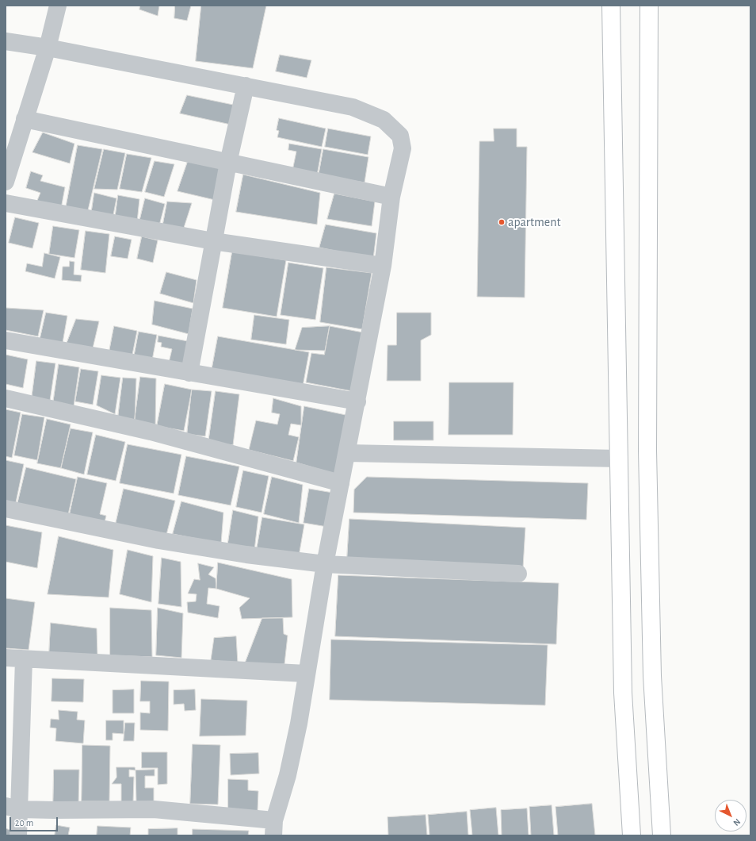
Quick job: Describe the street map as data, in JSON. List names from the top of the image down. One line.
{"places":["apartment"],"scale_bar":"20 m","north":"bottom right"}
